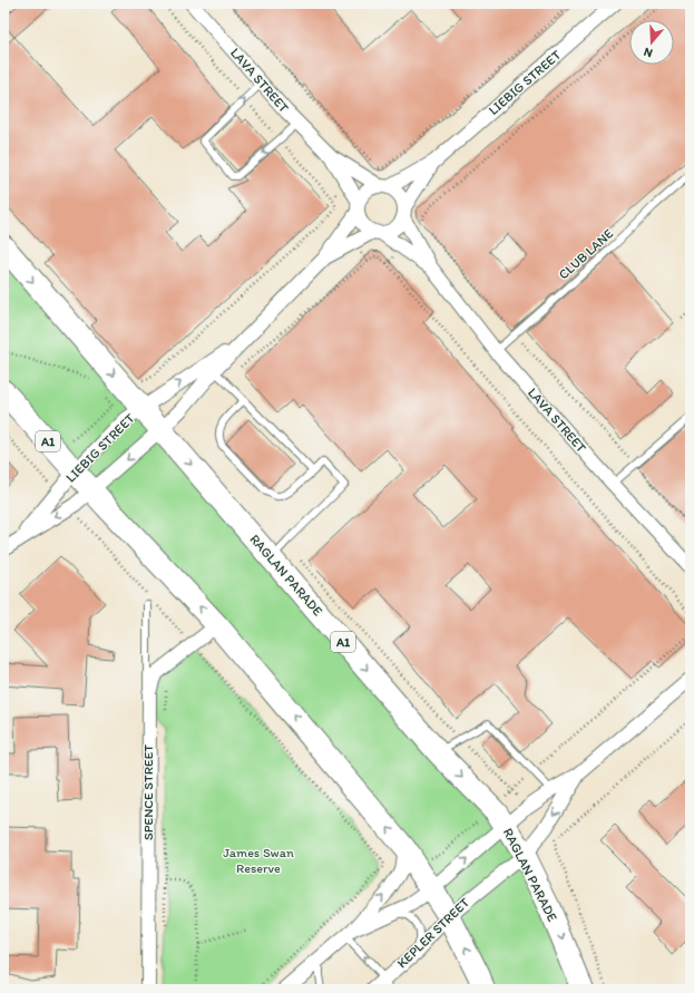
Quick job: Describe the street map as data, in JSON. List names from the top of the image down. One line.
{"streets":{"highway":["A1","RAGLAN PARADE"],"street":["LAVA STREET","LIEBIG STREET","SPENCE STREET","KEPLER STREET"],"lane":["CLUB LANE"]},"crossings":[["LAVA STREET","LIEBIG STREET"],["LAVA STREET","CLUB LANE"],["LIEBIG STREET","A1"],["LIEBIG STREET","RAGLAN PARADE"],["A1","SPENCE STREET"],["A1","KEPLER STREET"],["RAGLAN PARADE","KEPLER STREET"]],"parks":["James Swan Reserve"],"north":"bottom"}
